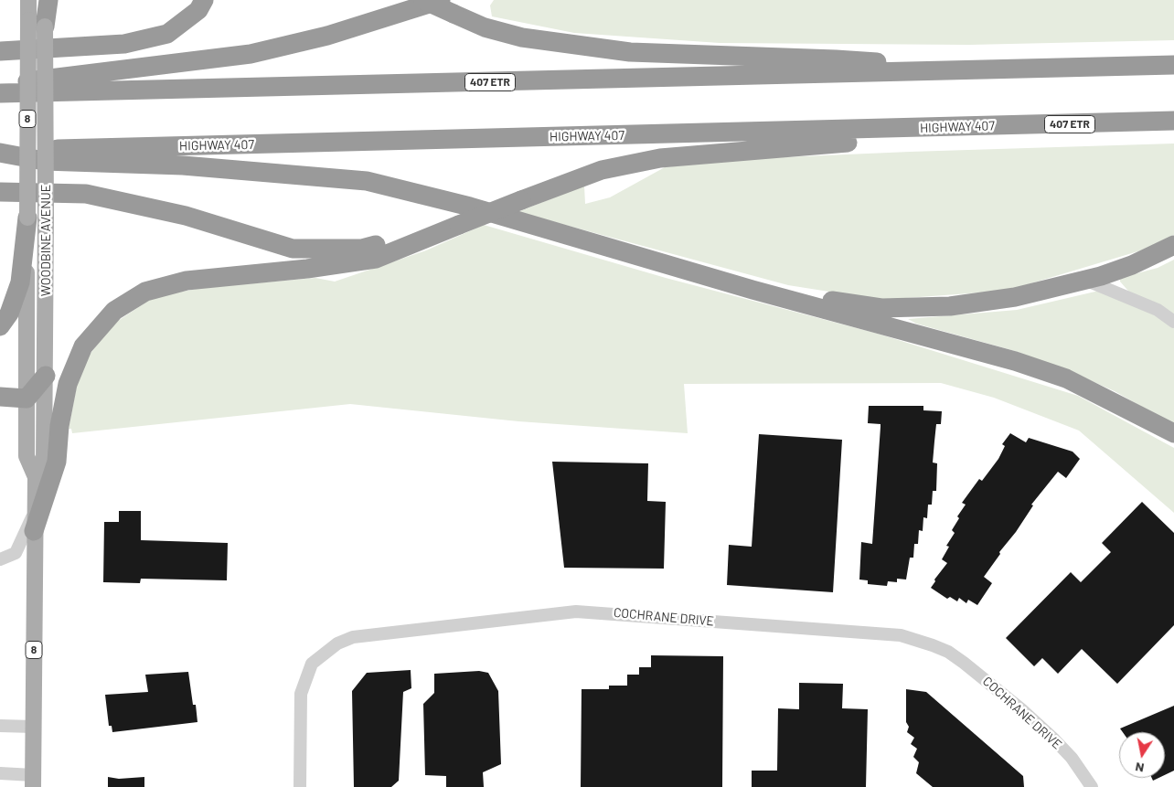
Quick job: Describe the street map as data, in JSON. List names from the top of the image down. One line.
{"streets":{"highway":["407 ETR","HIGHWAY 407"],"main road":["8","WOODBINE AVENUE"],"street":["COCHRANE DRIVE"]},"north":"bottom"}
